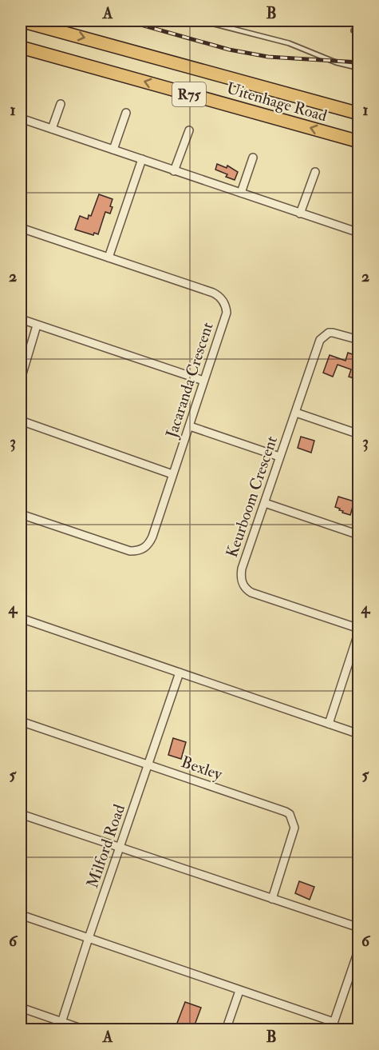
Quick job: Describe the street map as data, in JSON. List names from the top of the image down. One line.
{"streets":{"main road":["R75","Uitenhage Road"],"street":["Jacaranda Crescent","Keurboom Crescent","Bexley","Milford Road"]},"crossings":[["Bexley","Milford Road"]],"grid":{"columns":["A","B"],"rows":["1","2","3","4","5","6"]}}
